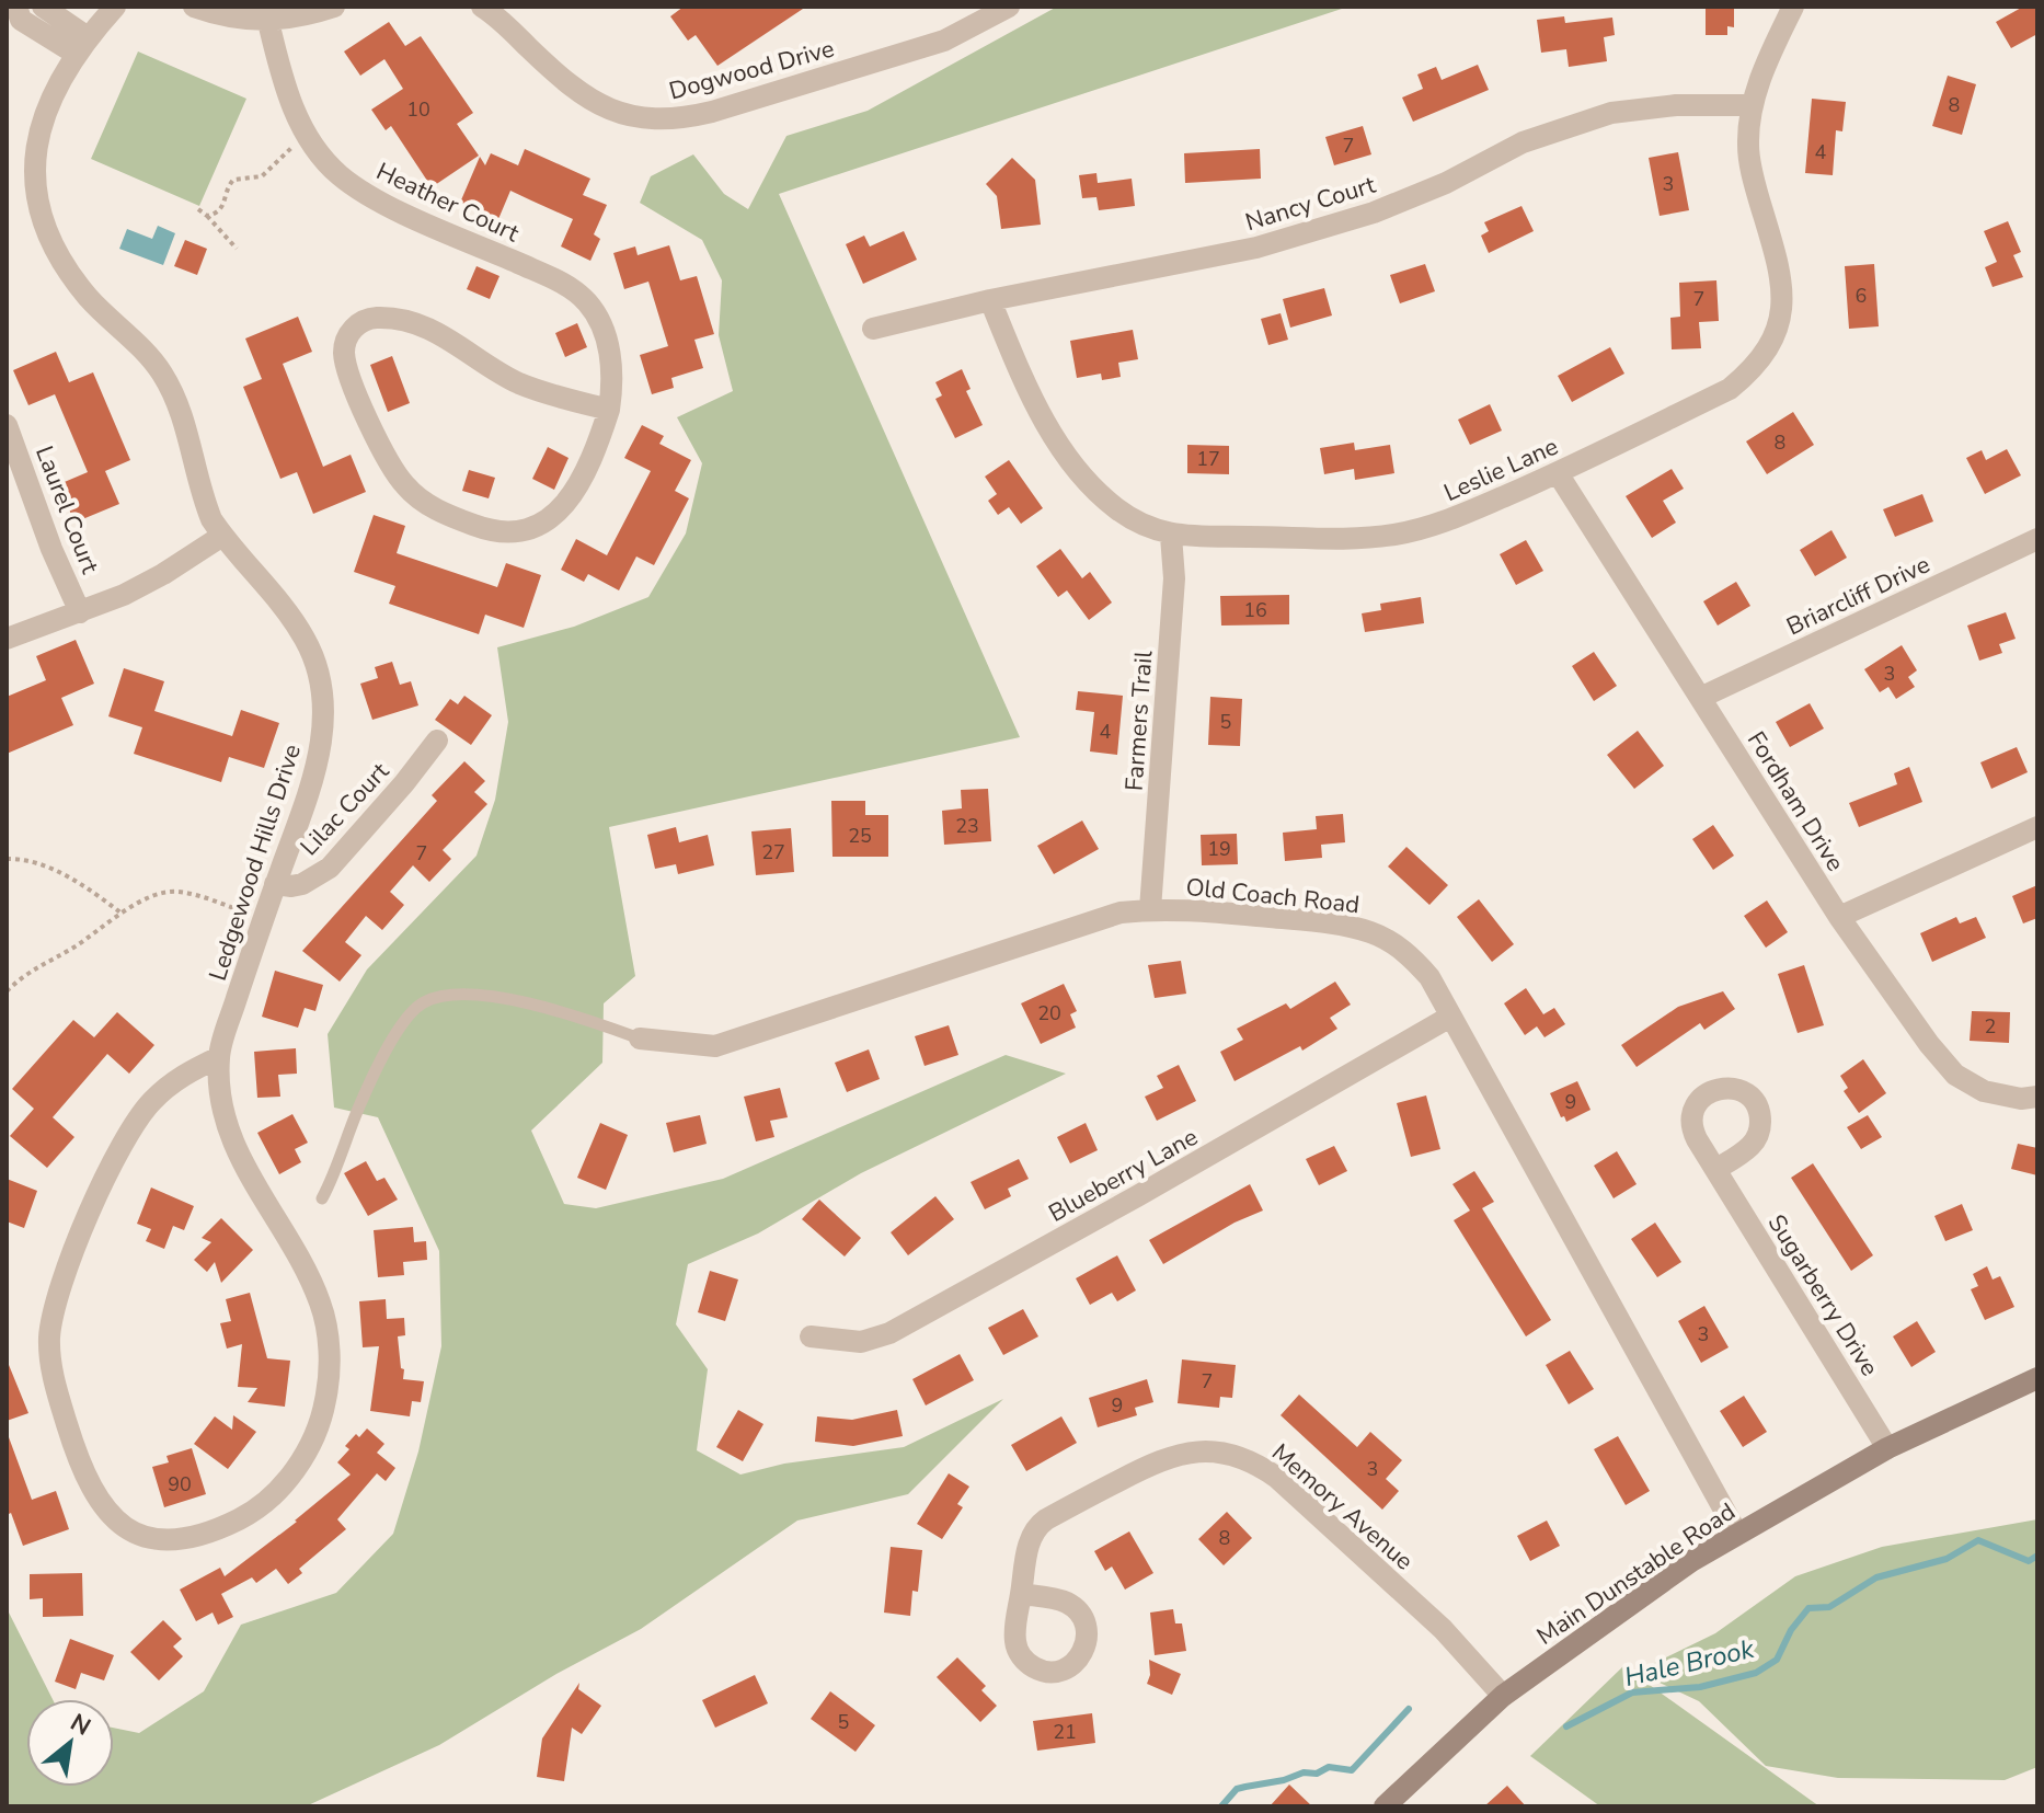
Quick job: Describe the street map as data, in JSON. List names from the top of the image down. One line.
{"streets":{"main road":["Main Dunstable Road"],"street":["Dogwood Drive","Heather Court","Nancy Court","Leslie Lane","Laurel Court","Briarcliff Drive","Farmers Trail","Fordham Drive","Lilac Court","Ledgewood Hills Drive","Old Coach Road","Blueberry Lane","Sugarberry Drive","Memory Avenue"]},"crossings":[["Nancy Court","Leslie Lane"],["Leslie Lane","Farmers Trail"],["Leslie Lane","Fordham Drive"],["Laurel Court","Ledgewood Hills Drive"],["Briarcliff Drive","Fordham Drive"],["Farmers Trail","Old Coach Road"],["Lilac Court","Ledgewood Hills Drive"],["Old Coach Road","Blueberry Lane"],["Old Coach Road","Main Dunstable Road"],["Sugarberry Drive","Main Dunstable Road"],["Memory Avenue","Main Dunstable Road"]],"water":["Hale Brook"],"house_numbers":["8","10","7","4","3","6","7","8","17","16","3","5","4","23","25","19","27","7","20","2","9","3","7","9","3","90","8","5","21"],"north":"top right"}
